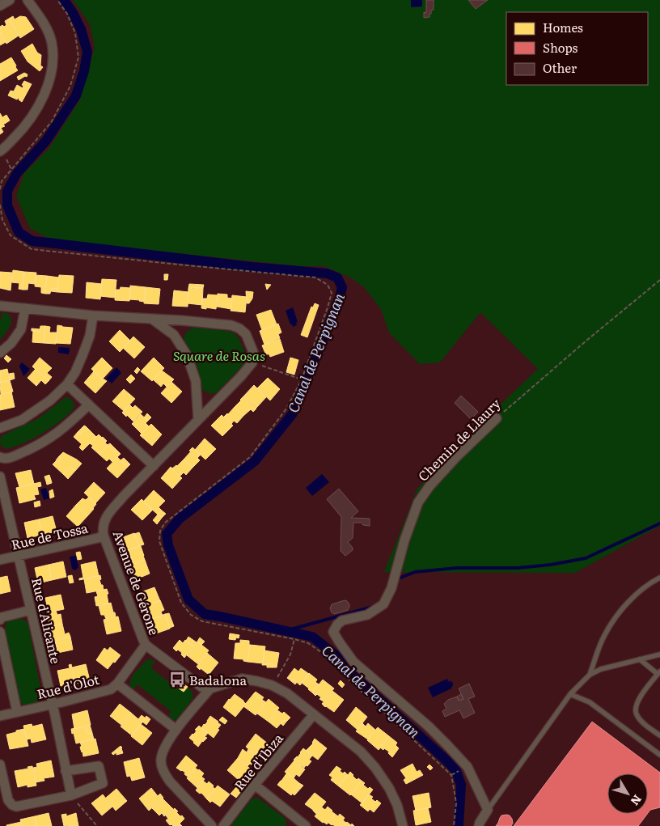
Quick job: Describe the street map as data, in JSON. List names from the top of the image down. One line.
{"streets":{"street":["Chemin de Llaury","Rue de Tossa","Avenue de Gérone","Rue d'Alicante","Rue d'Olot","Rue d'Ibiza"]},"crossings":[["Rue de Tossa","Avenue de Gérone"],["Rue de Tossa","Rue d'Alicante"],["Avenue de Gérone","Rue d'Olot"],["Rue d'Alicante","Rue d'Olot"]],"water":["Canal de Perpignan"],"parks":["Square de Rosas"],"places":{"bus stop":["Badalona"]},"legend":["Homes","Shops","Other"],"north":"bottom right"}
